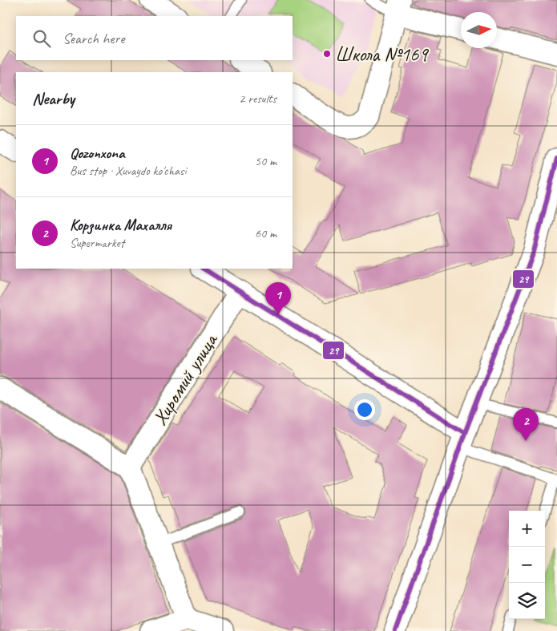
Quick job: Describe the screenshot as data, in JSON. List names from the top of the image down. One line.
{"streets":{"street":["Хиромий улица"]},"places":["Школа №169"],"lines":["transit line 29"],"north":"right","page":{"search":"Search here","heading":["Nearby","2 results"],"list":[{"mark":"1","name":"Qozonxona","note":"Bus stop · Xuvaydo ko'chasi","value":"50 m"},{"mark":"2","name":"Корзинка Махалля","note":"Supermarket","value":"60 m"}],"pins":["1","2"],"map_buttons":["+","−"]}}
